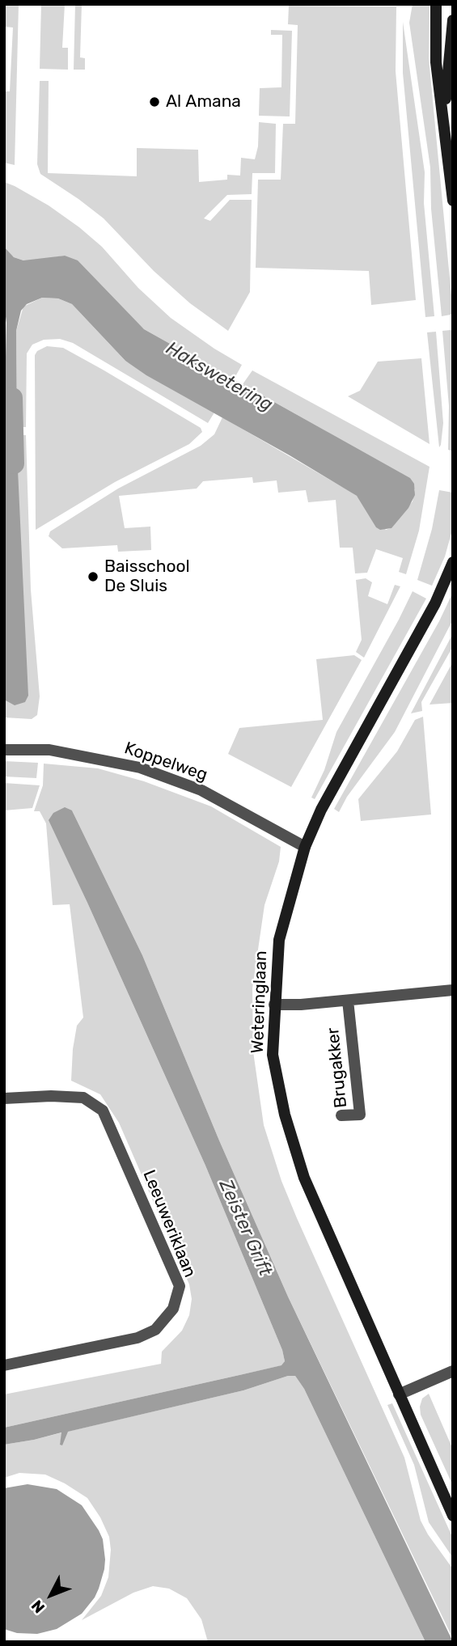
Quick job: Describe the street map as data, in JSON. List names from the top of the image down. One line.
{"streets":{"street":["Koppelweg","Weteringlaan","Brugakker","Leeuweriklaan"]},"crossings":[["Koppelweg","Weteringlaan"]],"water":["Hakswetering","Zeister Grift"],"places":["Al Amana","Baisschool De Sluis"],"north":"bottom left"}
